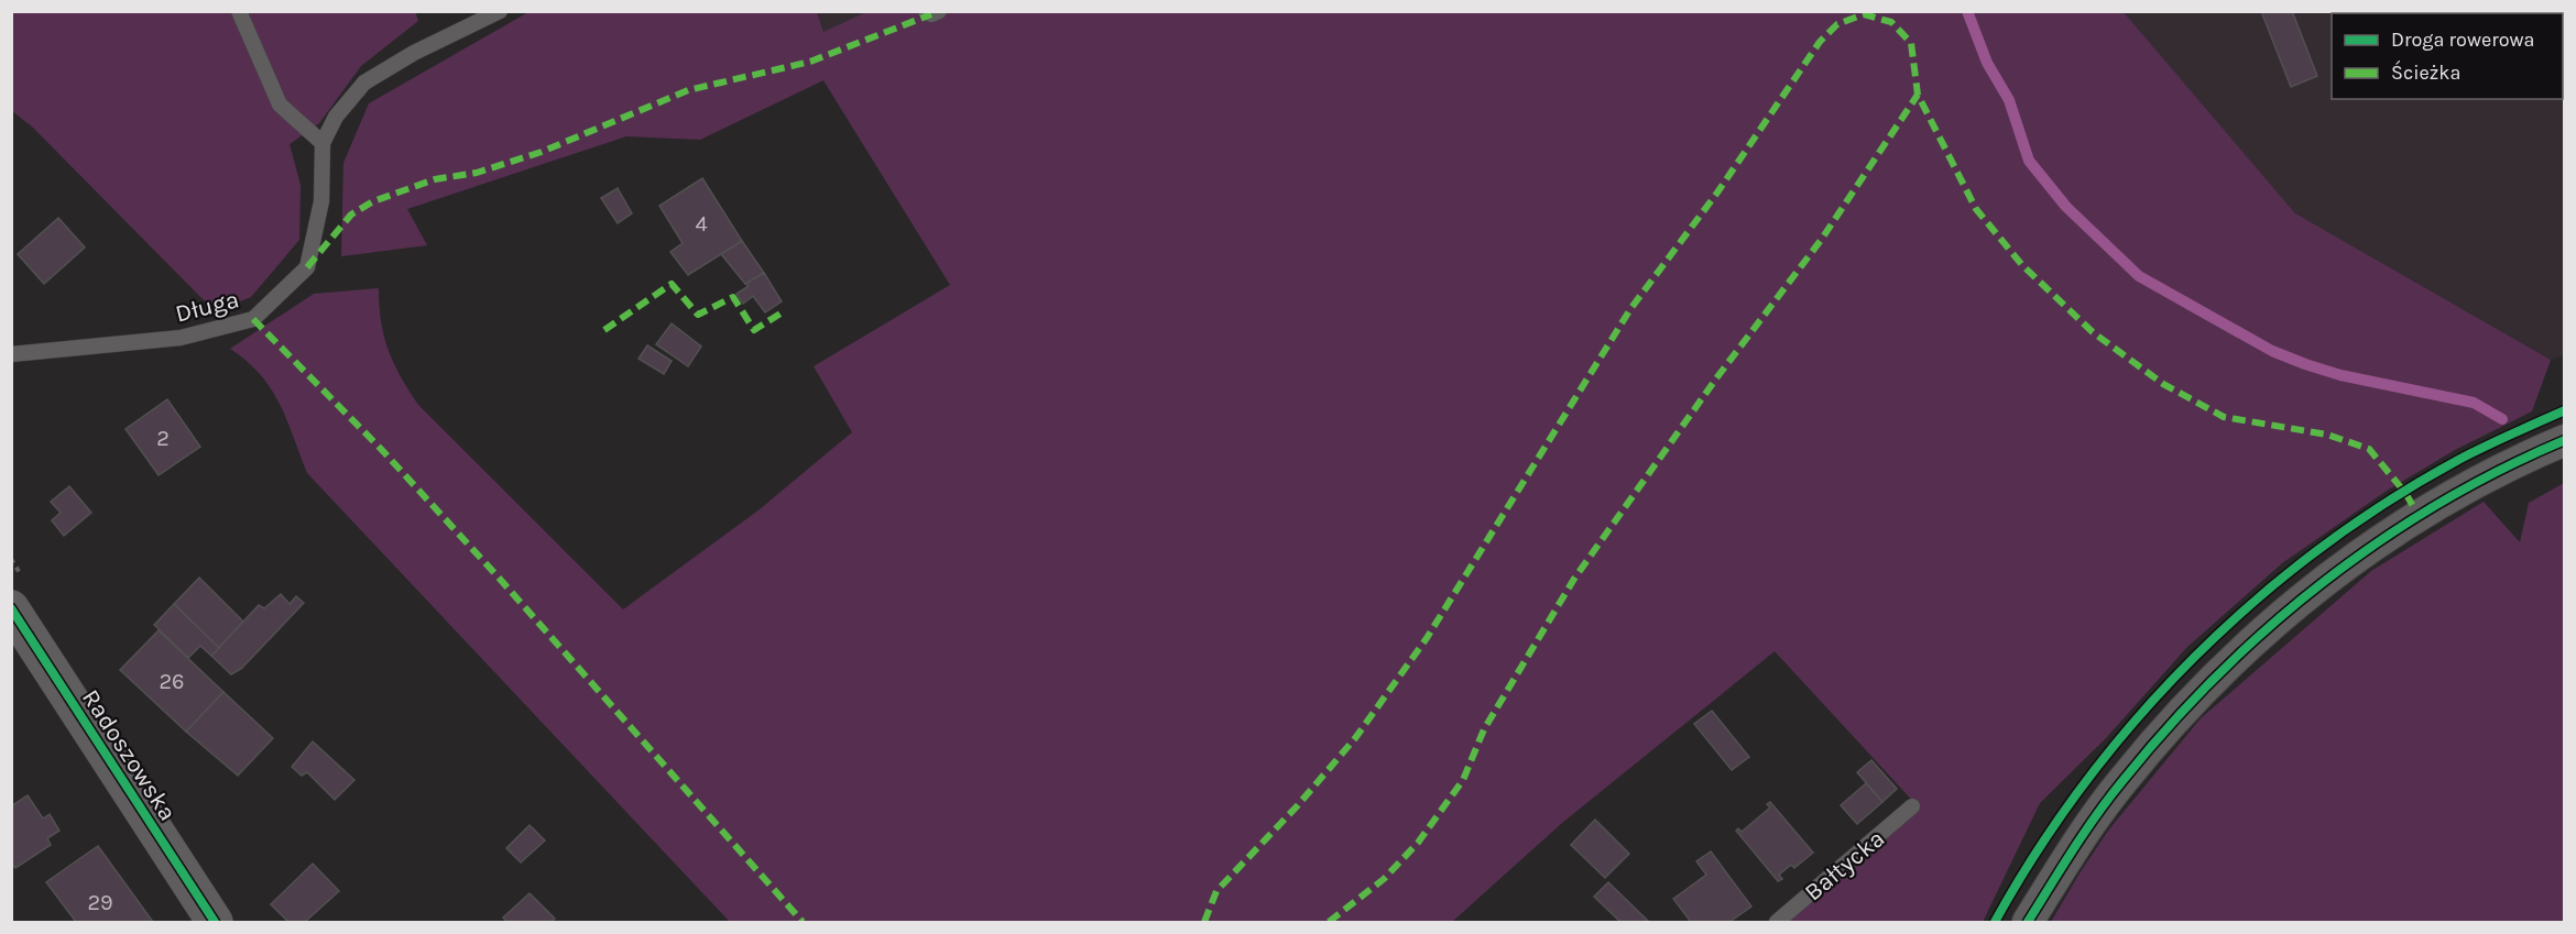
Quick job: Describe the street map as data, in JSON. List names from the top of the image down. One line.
{"streets":{"street":["Radoszowska"],"lane":["Długa","Bałtycka"]},"house_numbers":["4","2","26","29"],"legend":["Droga rowerowa","Ścieżka"]}
